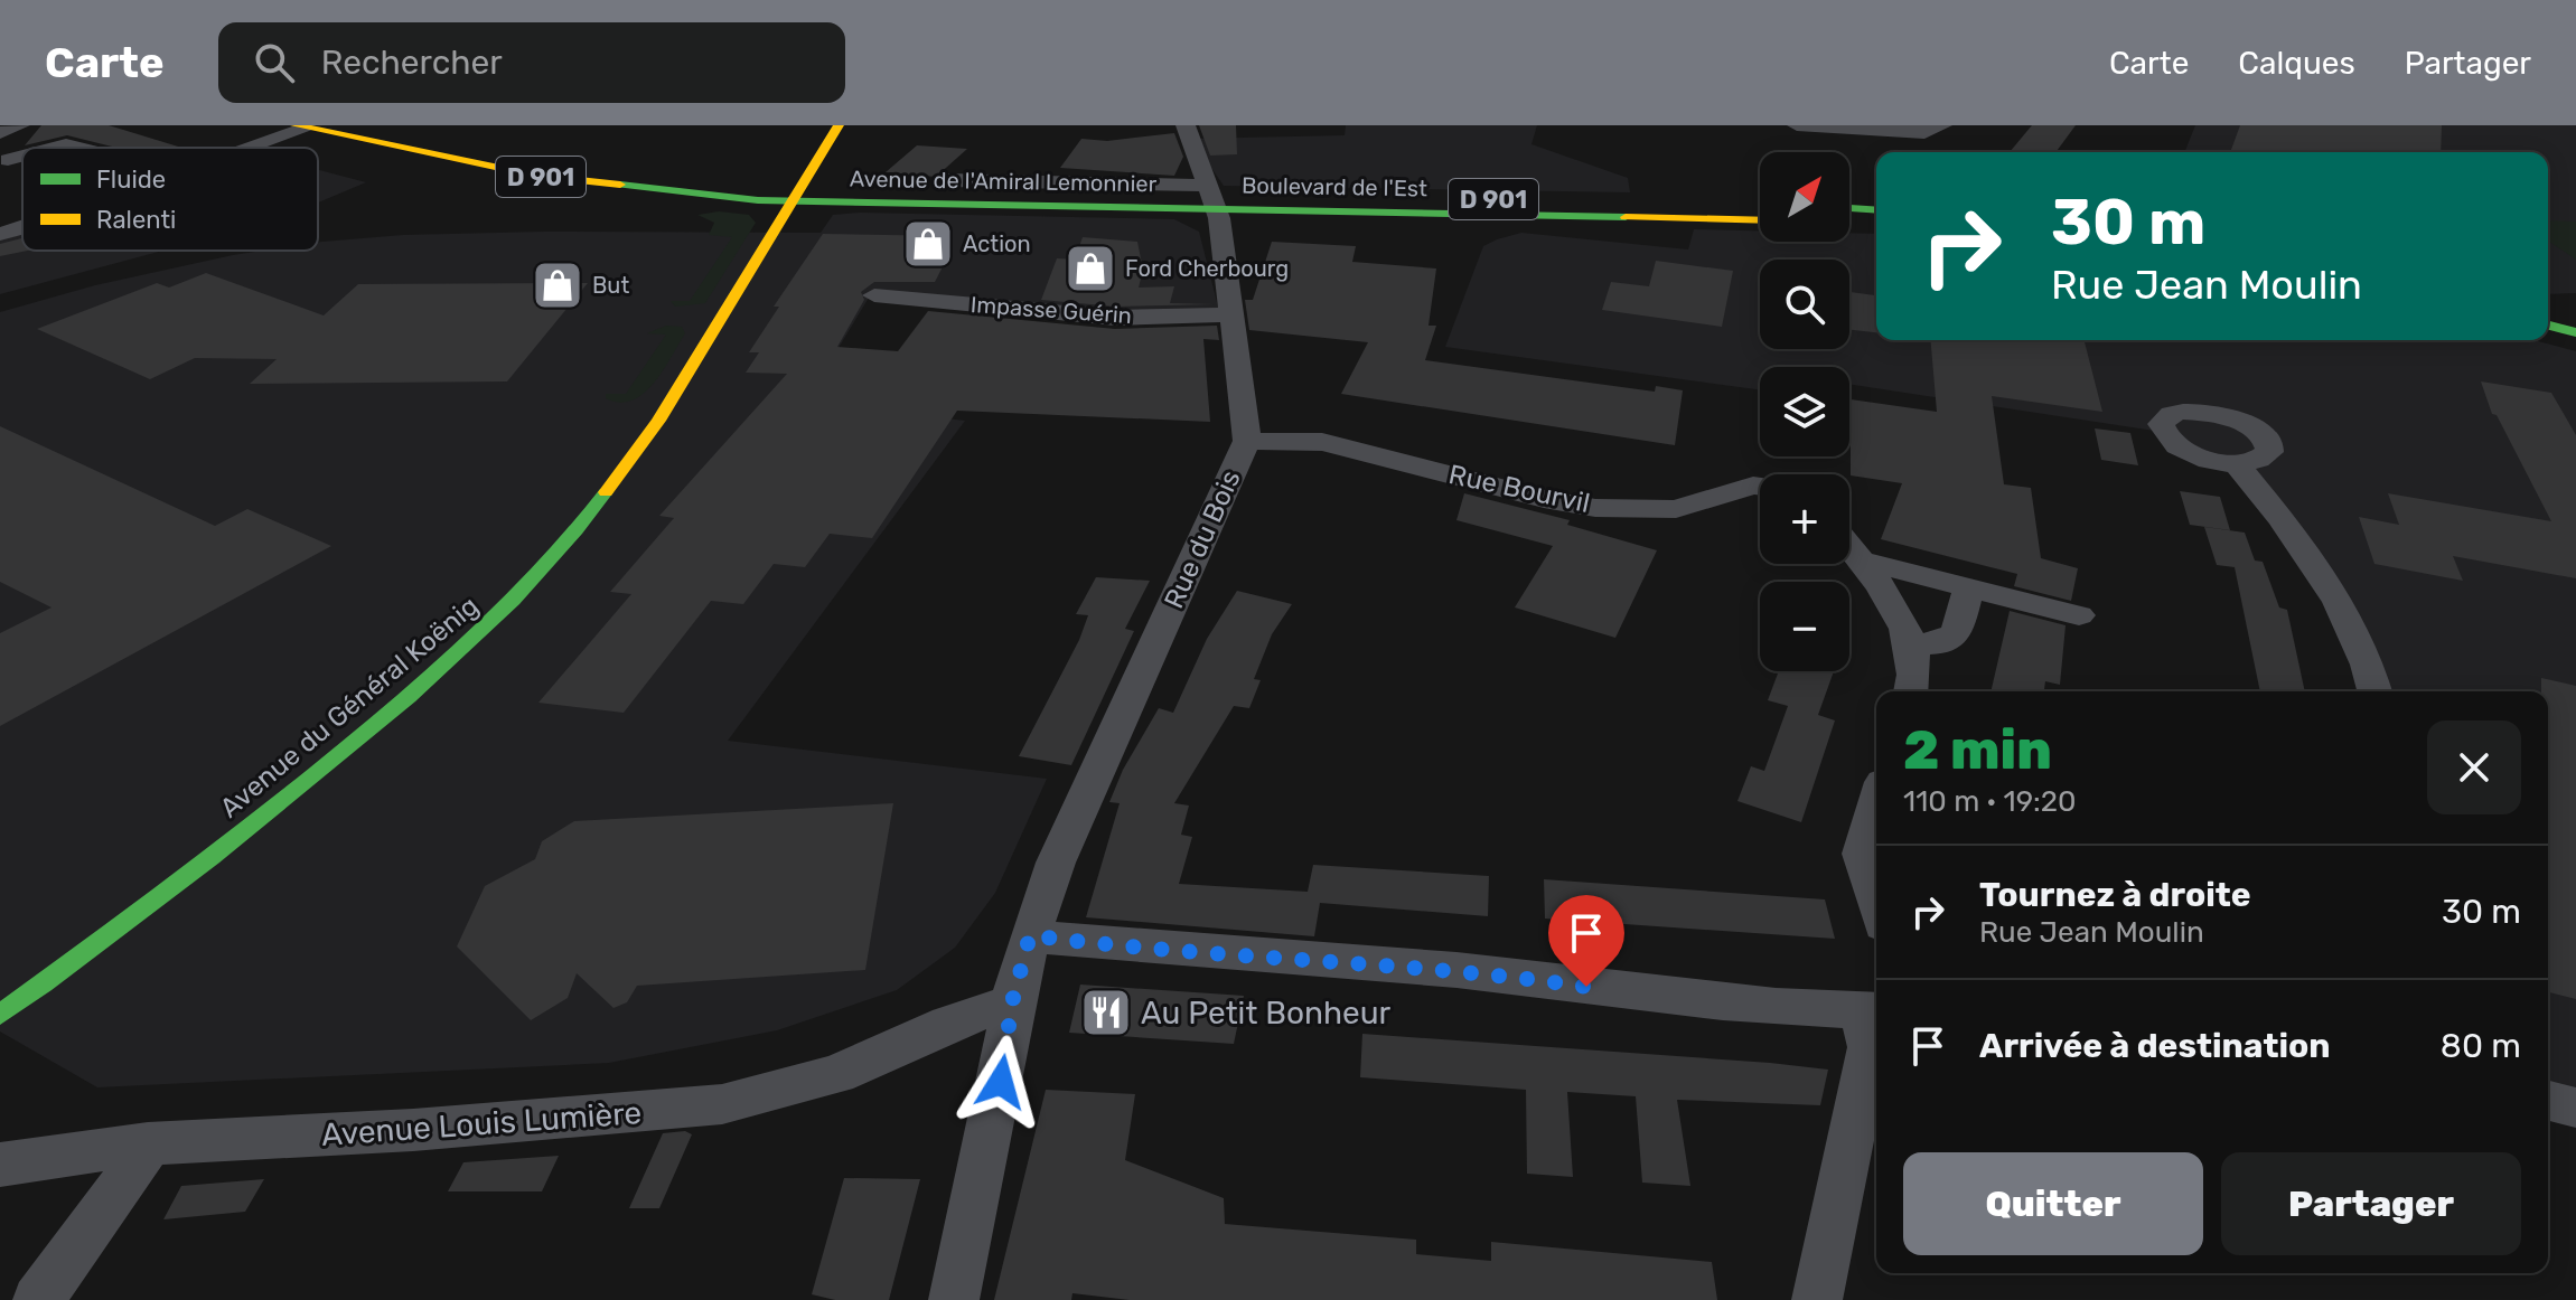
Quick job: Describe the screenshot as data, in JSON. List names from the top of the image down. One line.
{"streets":{"main road":["D 901","Avenue de l'Amiral Lemonnier","Boulevard de l'Est","Avenue du Général Koënig"],"street":["Impasse Guérin","Rue Bourvil","Rue du Bois","Avenue Louis Lumière"]},"crossings":[["D 901","Avenue de l'Amiral Lemonnier"],["D 901","Boulevard de l'Est"],["D 901","Rue du Bois"],["Avenue de l'Amiral Lemonnier","Boulevard de l'Est"],["Avenue de l'Amiral Lemonnier","Rue du Bois"],["Avenue de l'Amiral Lemonnier","Avenue du Général Koënig"],["Boulevard de l'Est","Rue du Bois"],["Impasse Guérin","Rue du Bois"],["Rue Bourvil","Rue du Bois"],["Rue du Bois","Avenue Louis Lumière"]],"places":{"shop":["Action","Ford Cherbourg","But"],"restaurant":["Au Petit Bonheur"]},"legend":["Fluide","Ralenti"],"north":"top right","page":{"header":"Carte","search":"Rechercher","nav":["Carte","Calques","Partager"],"map_buttons":["+","−"],"turn":["30 m","Rue Jean Moulin"],"heading":["2 min","110 m · 19:20"],"list":[{"name":"Tournez à droite","note":"Rue Jean Moulin","value":"30 m"},{"name":"Arrivée à destination","value":"80 m"}],"buttons":["Quitter","Partager"]}}
